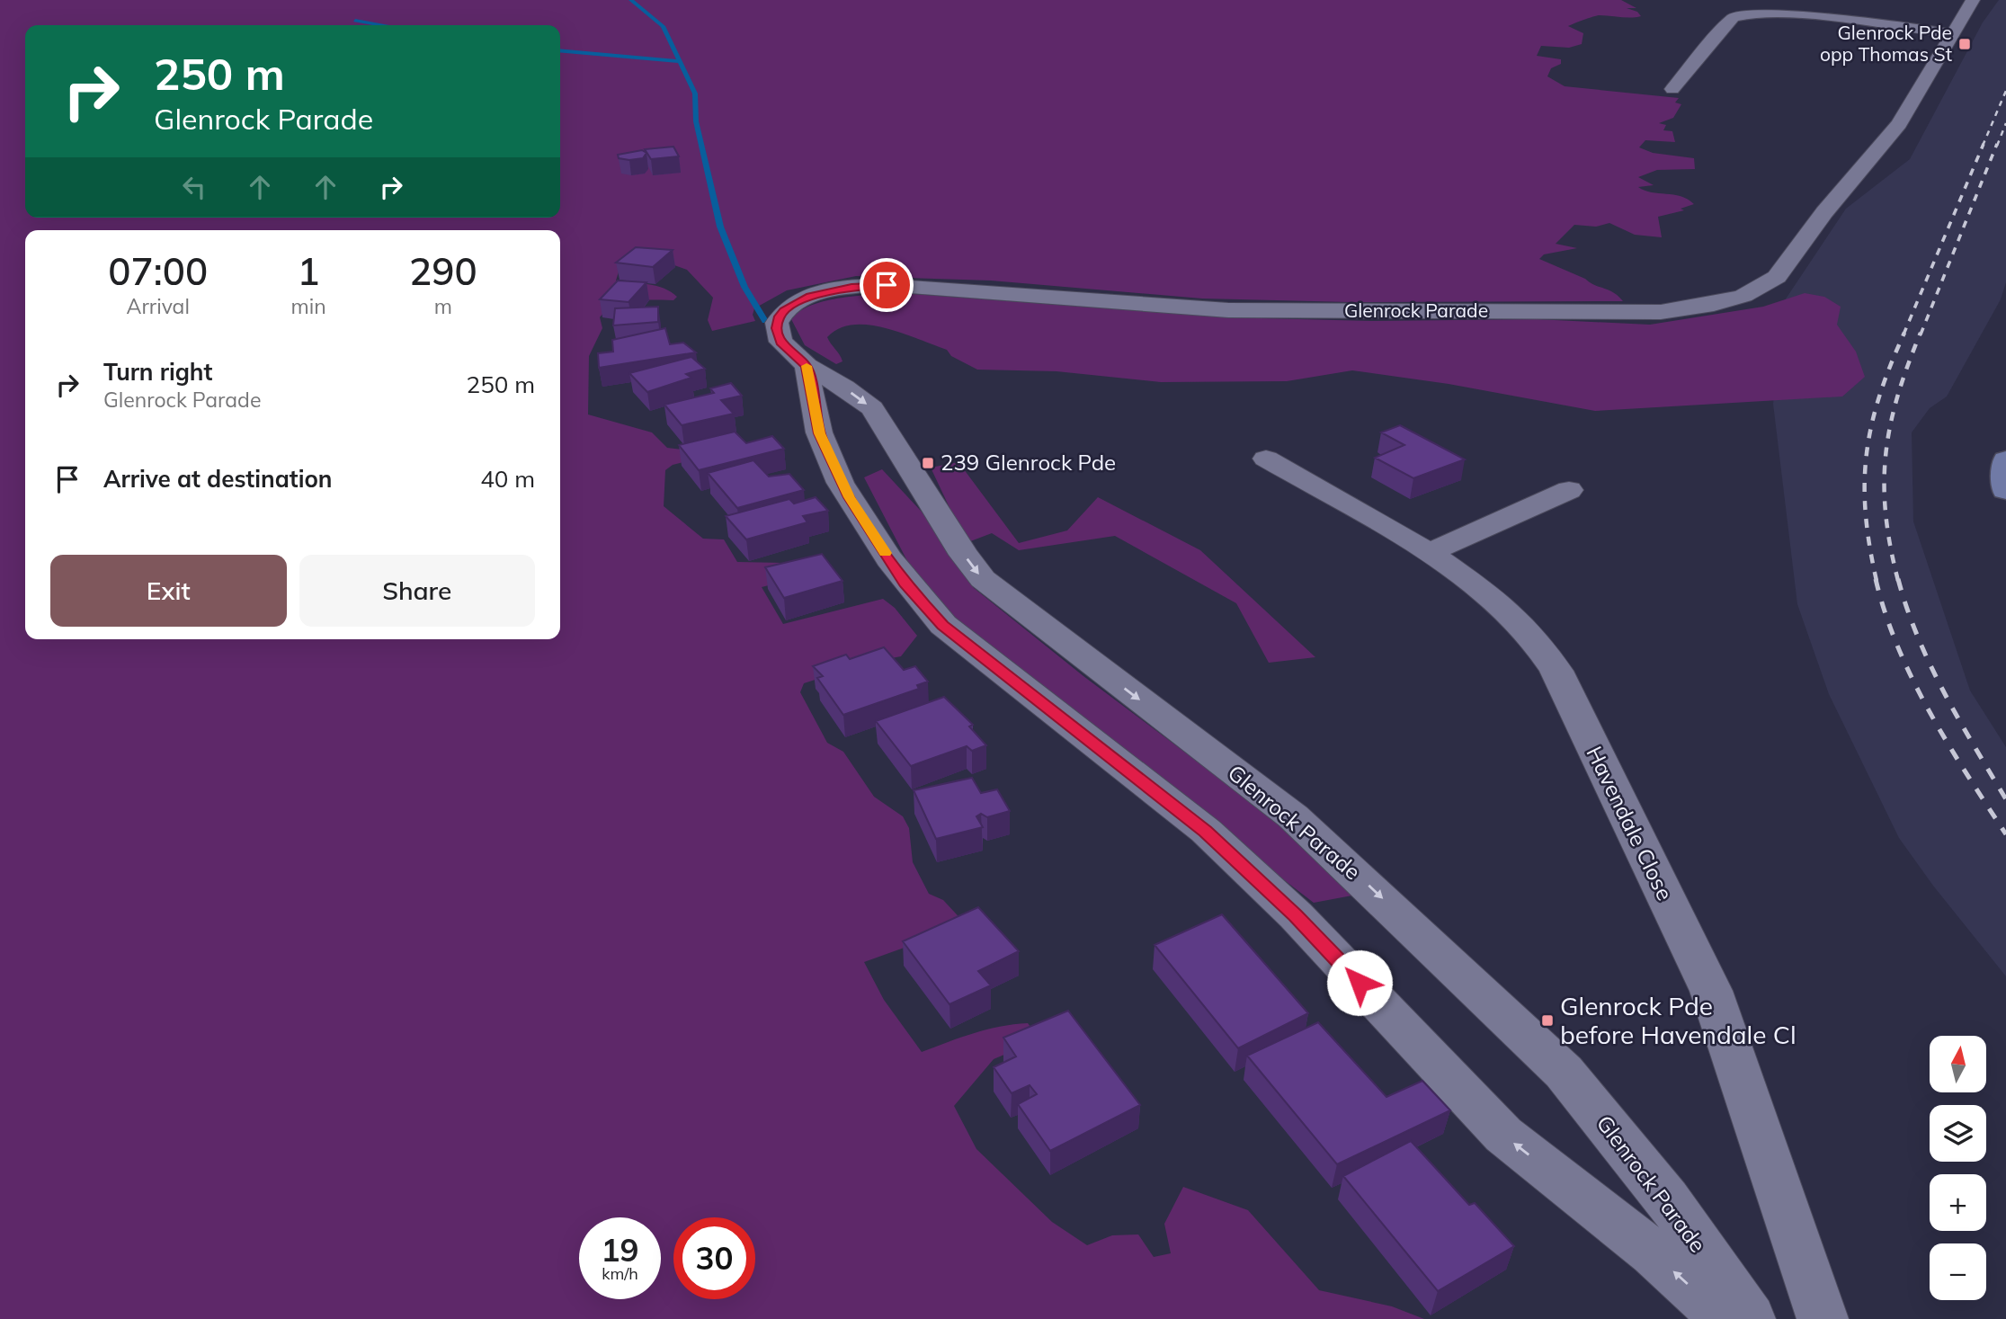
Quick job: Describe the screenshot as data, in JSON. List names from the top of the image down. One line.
{"streets":{"street":["Glenrock Parade","Havendale Close"]},"places":{"transit":["Glenrock Pde opp Thomas St","239 Glenrock Pde","Glenrock Pde before Havendale Cl"]},"north":"top","page":{"turn":["250 m","Glenrock Parade"],"eta":["07:00","Arrival","1","min","290","m"],"list":[{"name":"Turn right","note":"Glenrock Parade","value":"250 m"},{"name":"Arrive at destination","value":"40 m"}],"buttons":["Exit","Share"],"map_buttons":["+","−"],"speed":"19 km/h","limit":"30"}}
